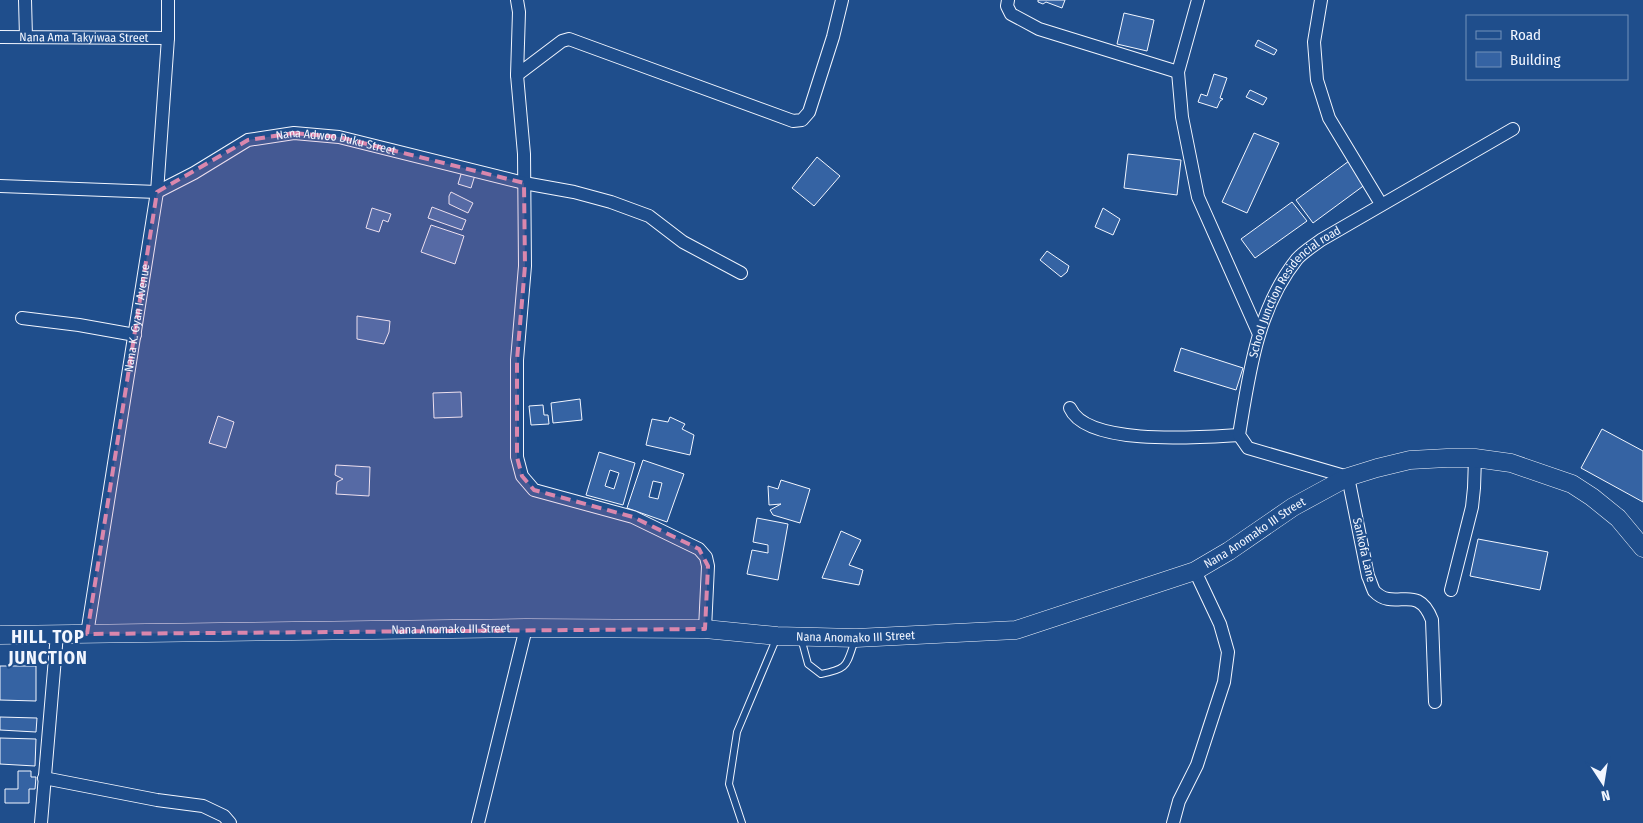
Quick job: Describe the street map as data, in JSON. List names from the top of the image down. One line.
{"streets":{"street":["Nana Ama Takyiwaa Street","Nana Adwoo Duku Street","School Junction Residencial road","Nana K. Gyan I Avenue","Nana Anomako III Street","Sankofa Lane"]},"crossings":[["Nana Ama Takyiwaa Street","Nana K. Gyan I Avenue"],["Nana Adwoo Duku Street","Nana K. Gyan I Avenue"],["Nana K. Gyan I Avenue","Nana Anomako III Street"],["Nana Anomako III Street","Sankofa Lane"]],"districts":["HILL TOP JUNCTION"],"legend":["Road","Building"],"north":"bottom"}
